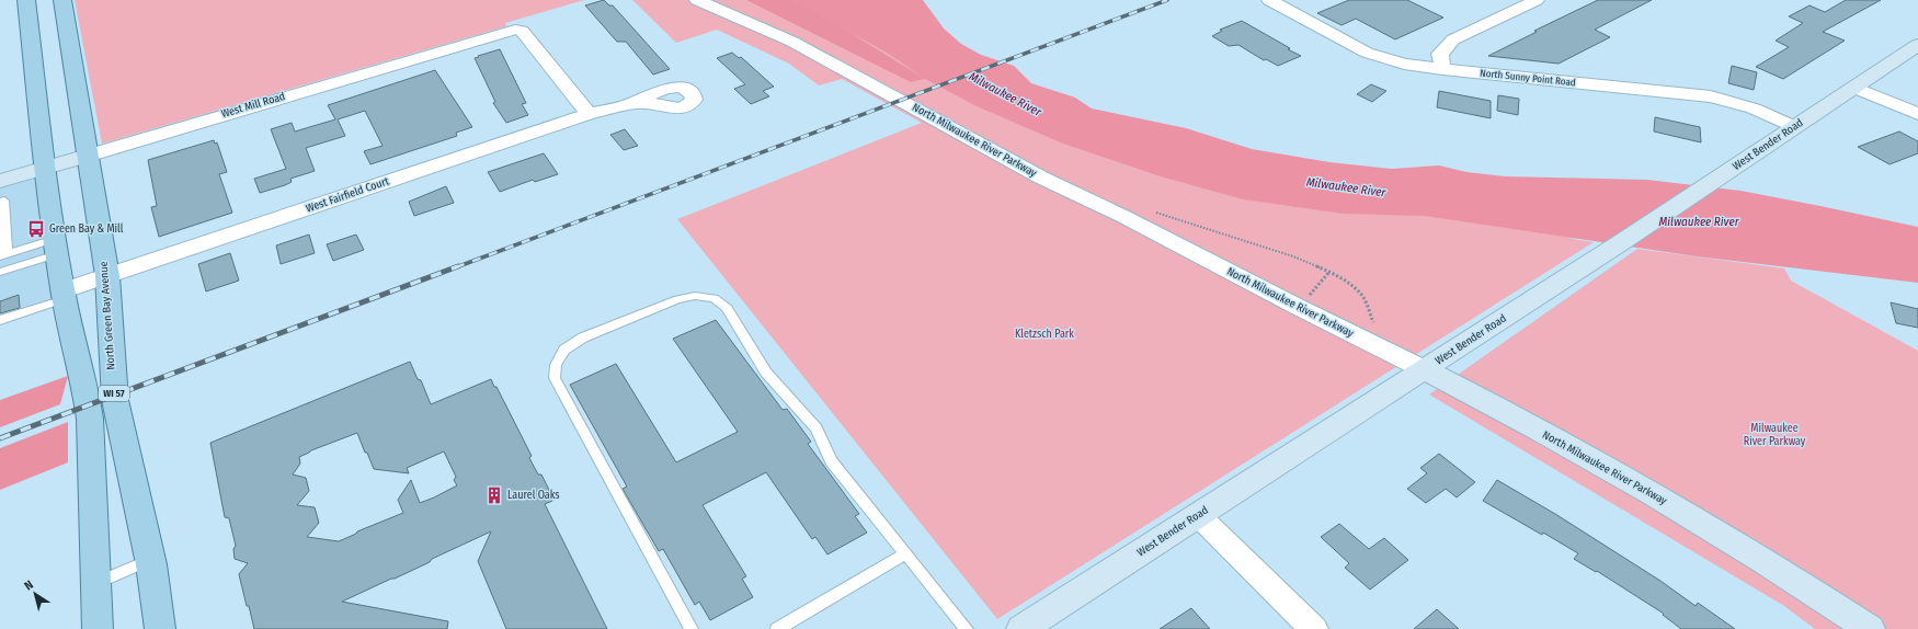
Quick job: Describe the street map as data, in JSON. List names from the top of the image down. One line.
{"streets":{"main road":["North Green Bay Avenue","WI 57"],"street":["North Sunny Point Road","West Mill Road","North Milwaukee River Parkway","West Bender Road","West Fairfield Court"]},"crossings":[["North Sunny Point Road","West Bender Road"],["West Mill Road","West Fairfield Court"],["West Mill Road","North Green Bay Avenue"],["West Mill Road","WI 57"],["North Milwaukee River Parkway","West Bender Road"],["West Fairfield Court","North Green Bay Avenue"],["West Fairfield Court","WI 57"]],"water":["Milwaukee River"],"parks":["Kletzsch Park","Milwaukee River Parkway"],"places":{"bus stop":["Green Bay & Mill"],"building":["Laurel Oaks"]},"north":"top left"}
